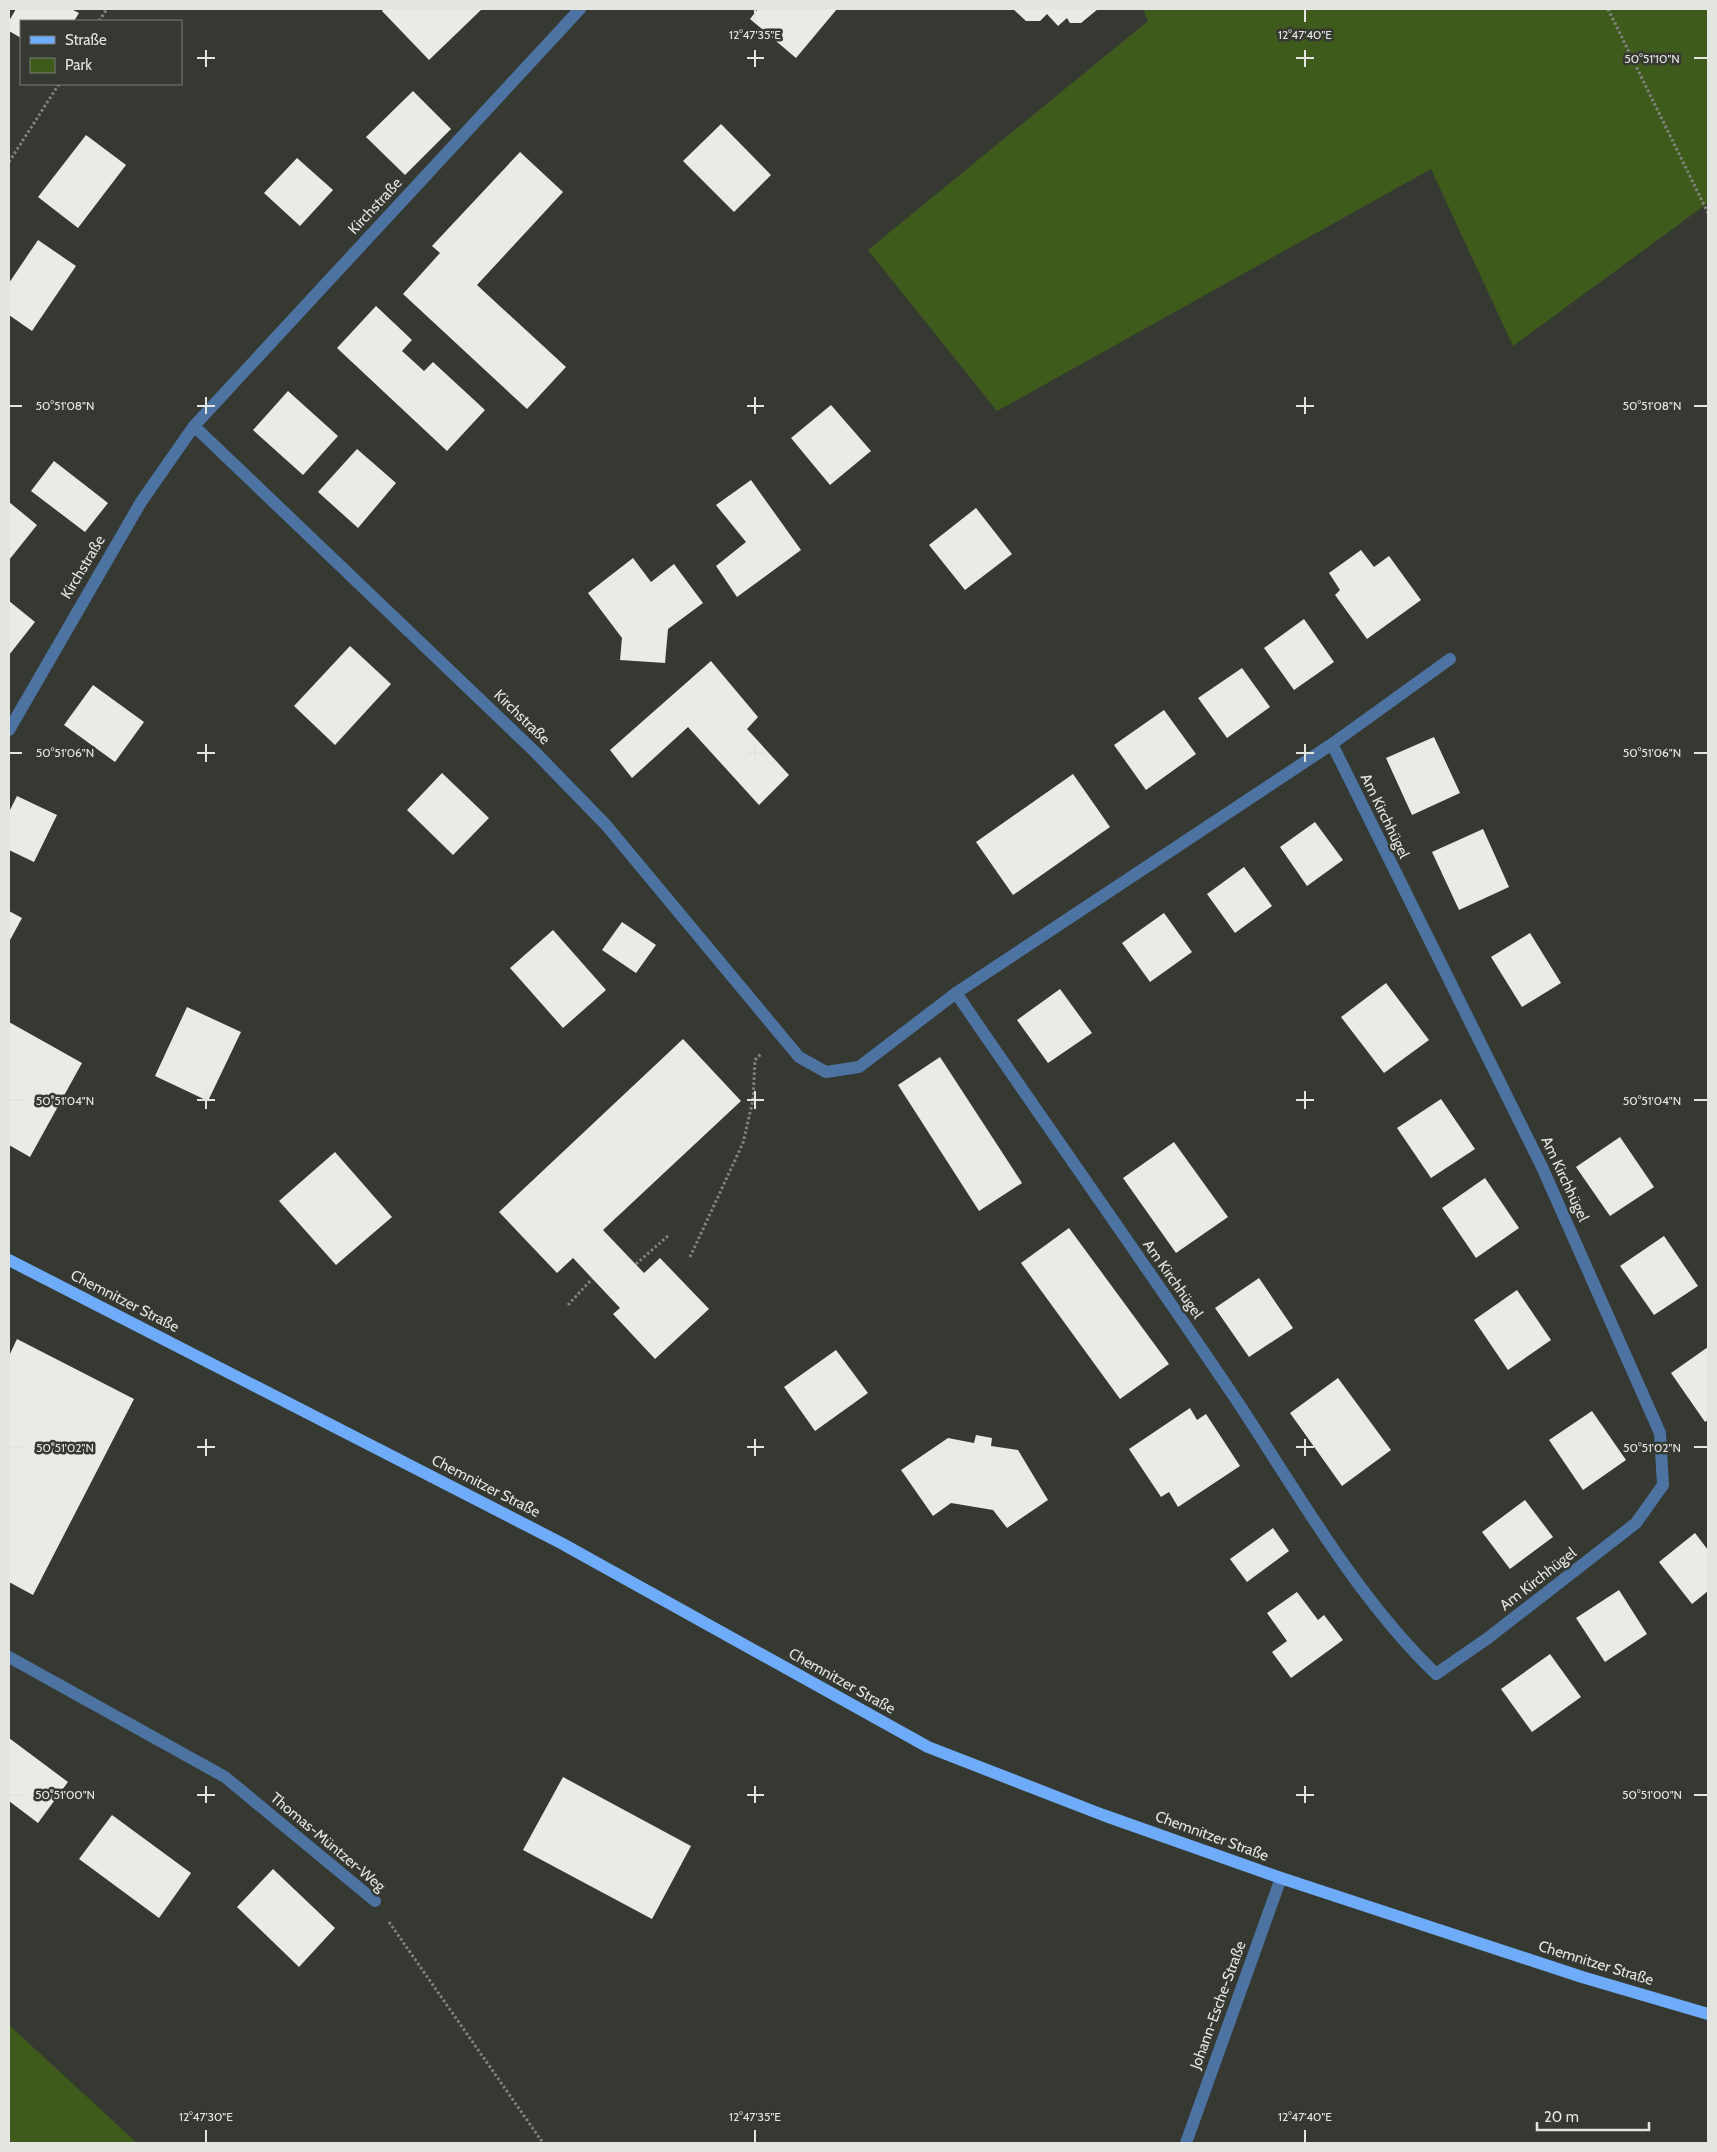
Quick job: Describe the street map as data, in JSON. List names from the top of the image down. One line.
{"streets":{"main road":["Chemnitzer Straße"],"street":["Kirchstraße","Am Kirchhügel","Thomas-Müntzer-Weg","Johann-Esche-Straße"]},"crossings":[["Kirchstraße","Am Kirchhügel"],["Chemnitzer Straße","Johann-Esche-Straße"]],"legend":["Straße","Park"],"scale_bar":"20 m","coordinates":["12°47'35\"E","12°47'40\"E","50°51'10\"N","50°51'08\"N","50°51'06\"N","50°51'04\"N","50°51'02\"N","50°51'00\"N","12°47'30\"E"]}
